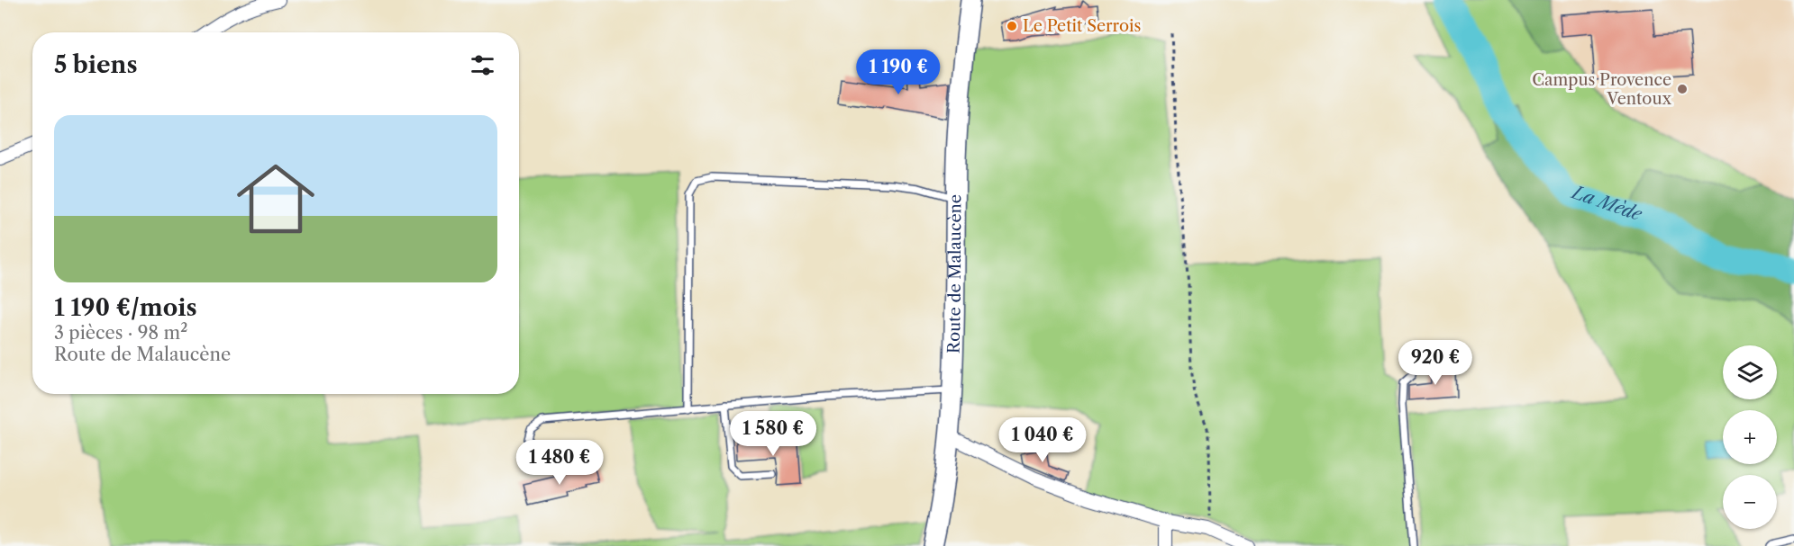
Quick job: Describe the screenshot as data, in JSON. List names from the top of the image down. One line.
{"streets":{"main road":["Route de Malaucène"]},"water":["La Mède"],"places":["Le Petit Serrois","Campus Provence Ventoux"],"page":{"heading":"5 biens","price":["1 190 €","920 €","1 580 €","1 040 €","1 480 €"],"list":[{"name":"1 190 €/mois","note":"3 pièces · 98 m² · Route de Malaucène"}],"map_buttons":["+","−"]}}
